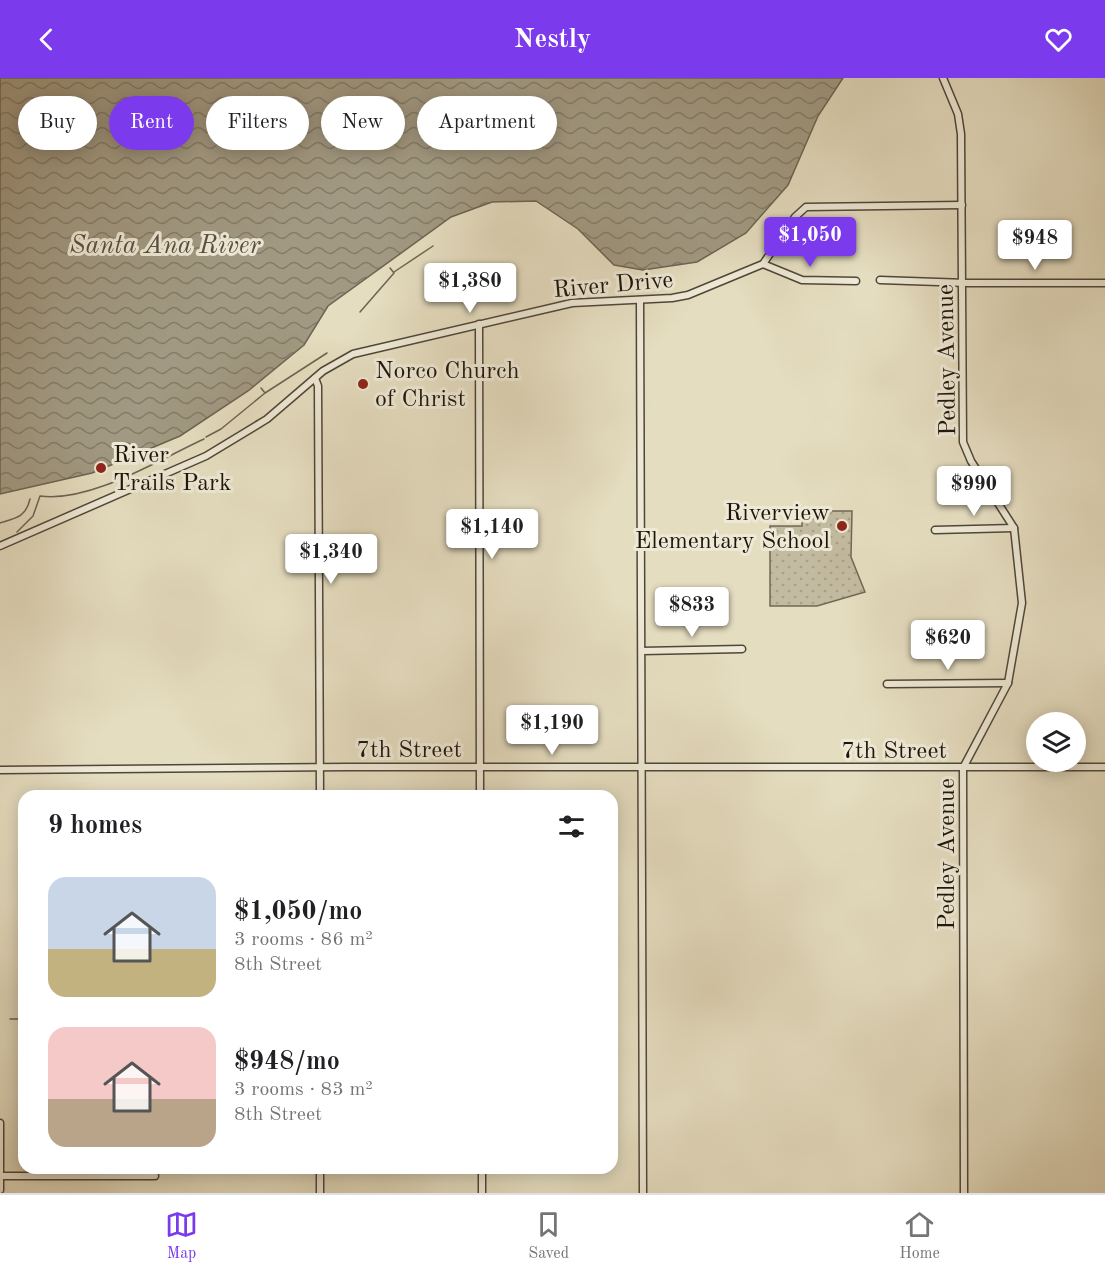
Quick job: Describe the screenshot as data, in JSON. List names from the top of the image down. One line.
{"streets":{"street":["River Drive","Pedley Avenue","7th Street"]},"crossings":[["Pedley Avenue","7th Street"]],"water":["Santa Ana River"],"places":["Norco Church of Christ","River Trails Park","Riverview Elementary School"],"page":{"header":"Nestly","chip":["Buy","Rent","Filters","New","Apartment"],"price":["$1,050","$948","$1,380","$990","$1,140","$1,340","$833","$620","$1,190"],"heading":"9 homes","list":[{"name":"$1,050/mo","note":"3 rooms · 86 m² · 8th Street"},{"name":"$948/mo","note":"3 rooms · 83 m² · 8th Street"}],"tabs":["Map","Saved","Home"]}}
